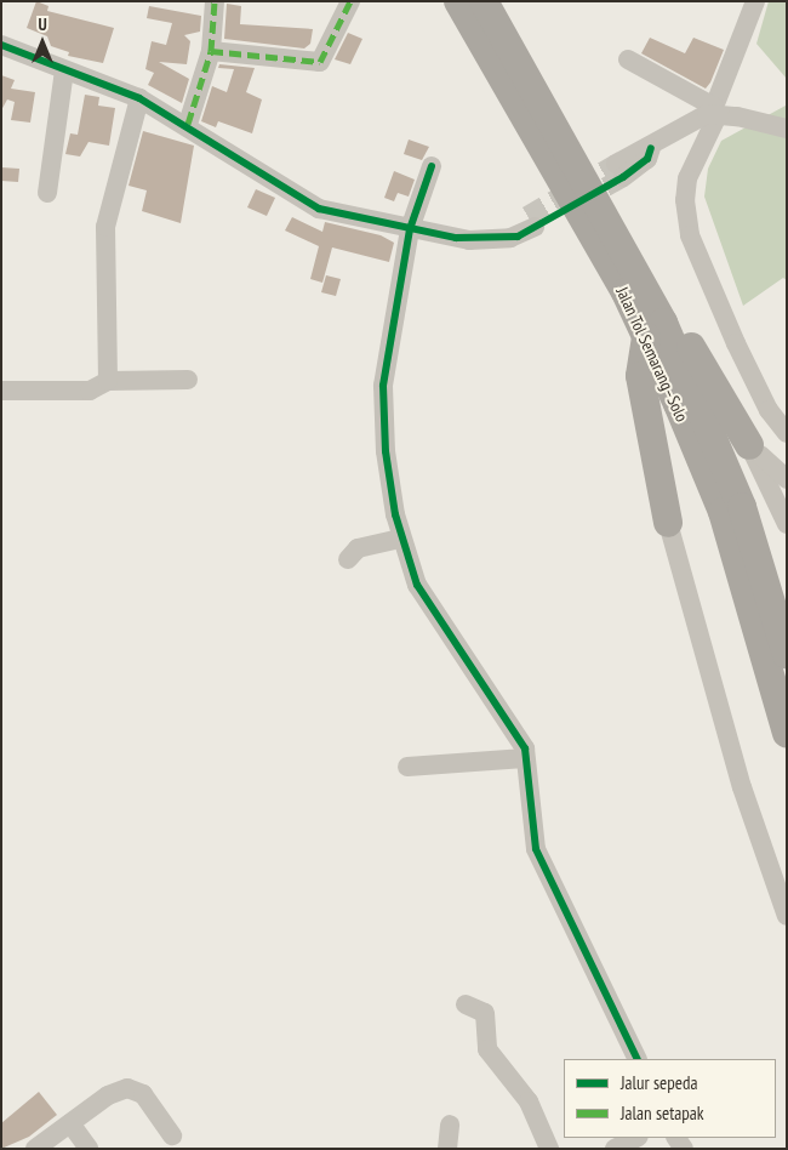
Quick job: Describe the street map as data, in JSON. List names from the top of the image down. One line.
{"streets":{"highway":["Jalan Tol Semarang–Solo"]},"legend":["Jalur sepeda","Jalan setapak"],"north":"top"}
